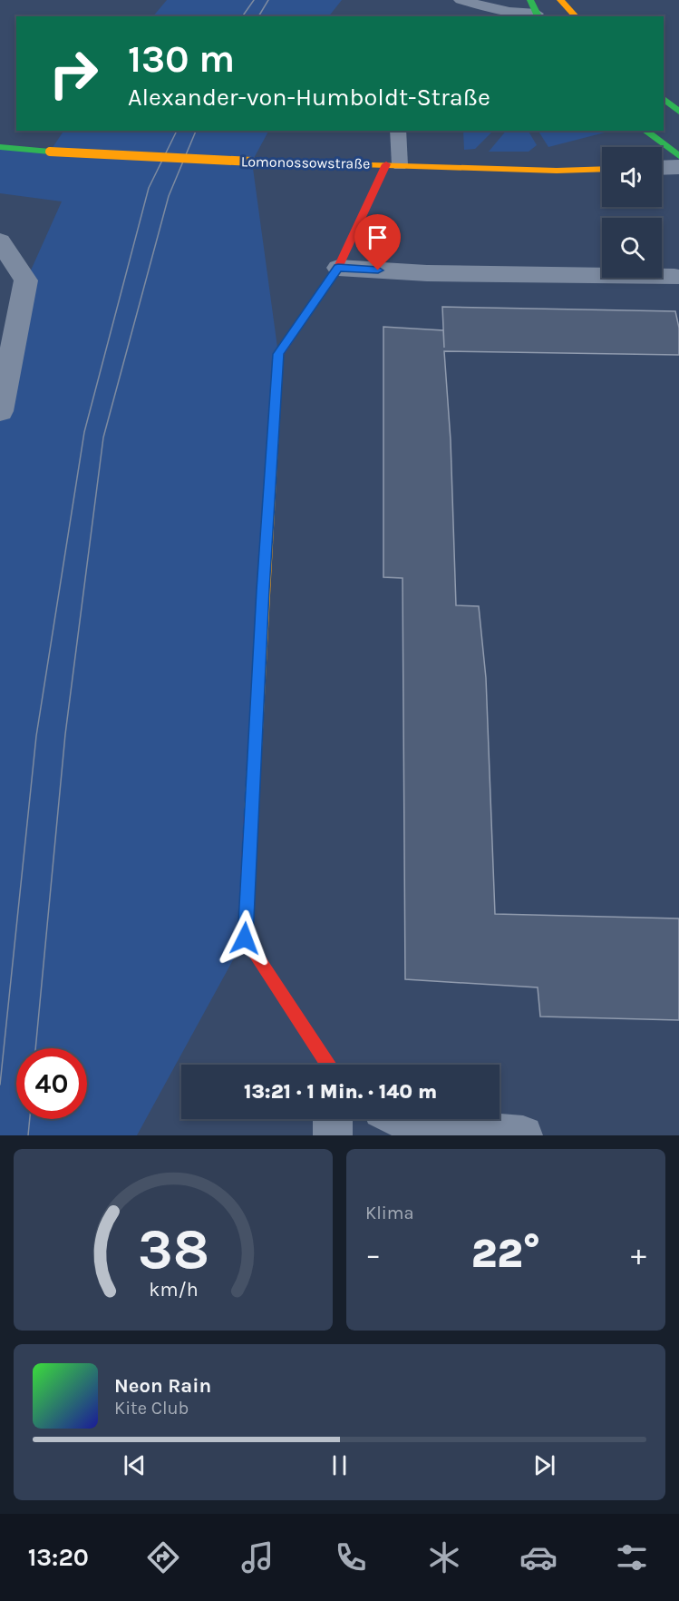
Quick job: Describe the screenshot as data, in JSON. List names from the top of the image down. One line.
{"streets":{"street":["Lomonossowstraße"]},"page":{"turn":["130 m","Alexander-von-Humboldt-Straße"],"limit":"40","trip":"13:21 · 1 Min. · 140 m","tile":"Klima","heat":["−","22°","+"],"song":["Neon Rain","Kite Club"],"tabs":"13:20","gauge":["38","km/h"]}}
